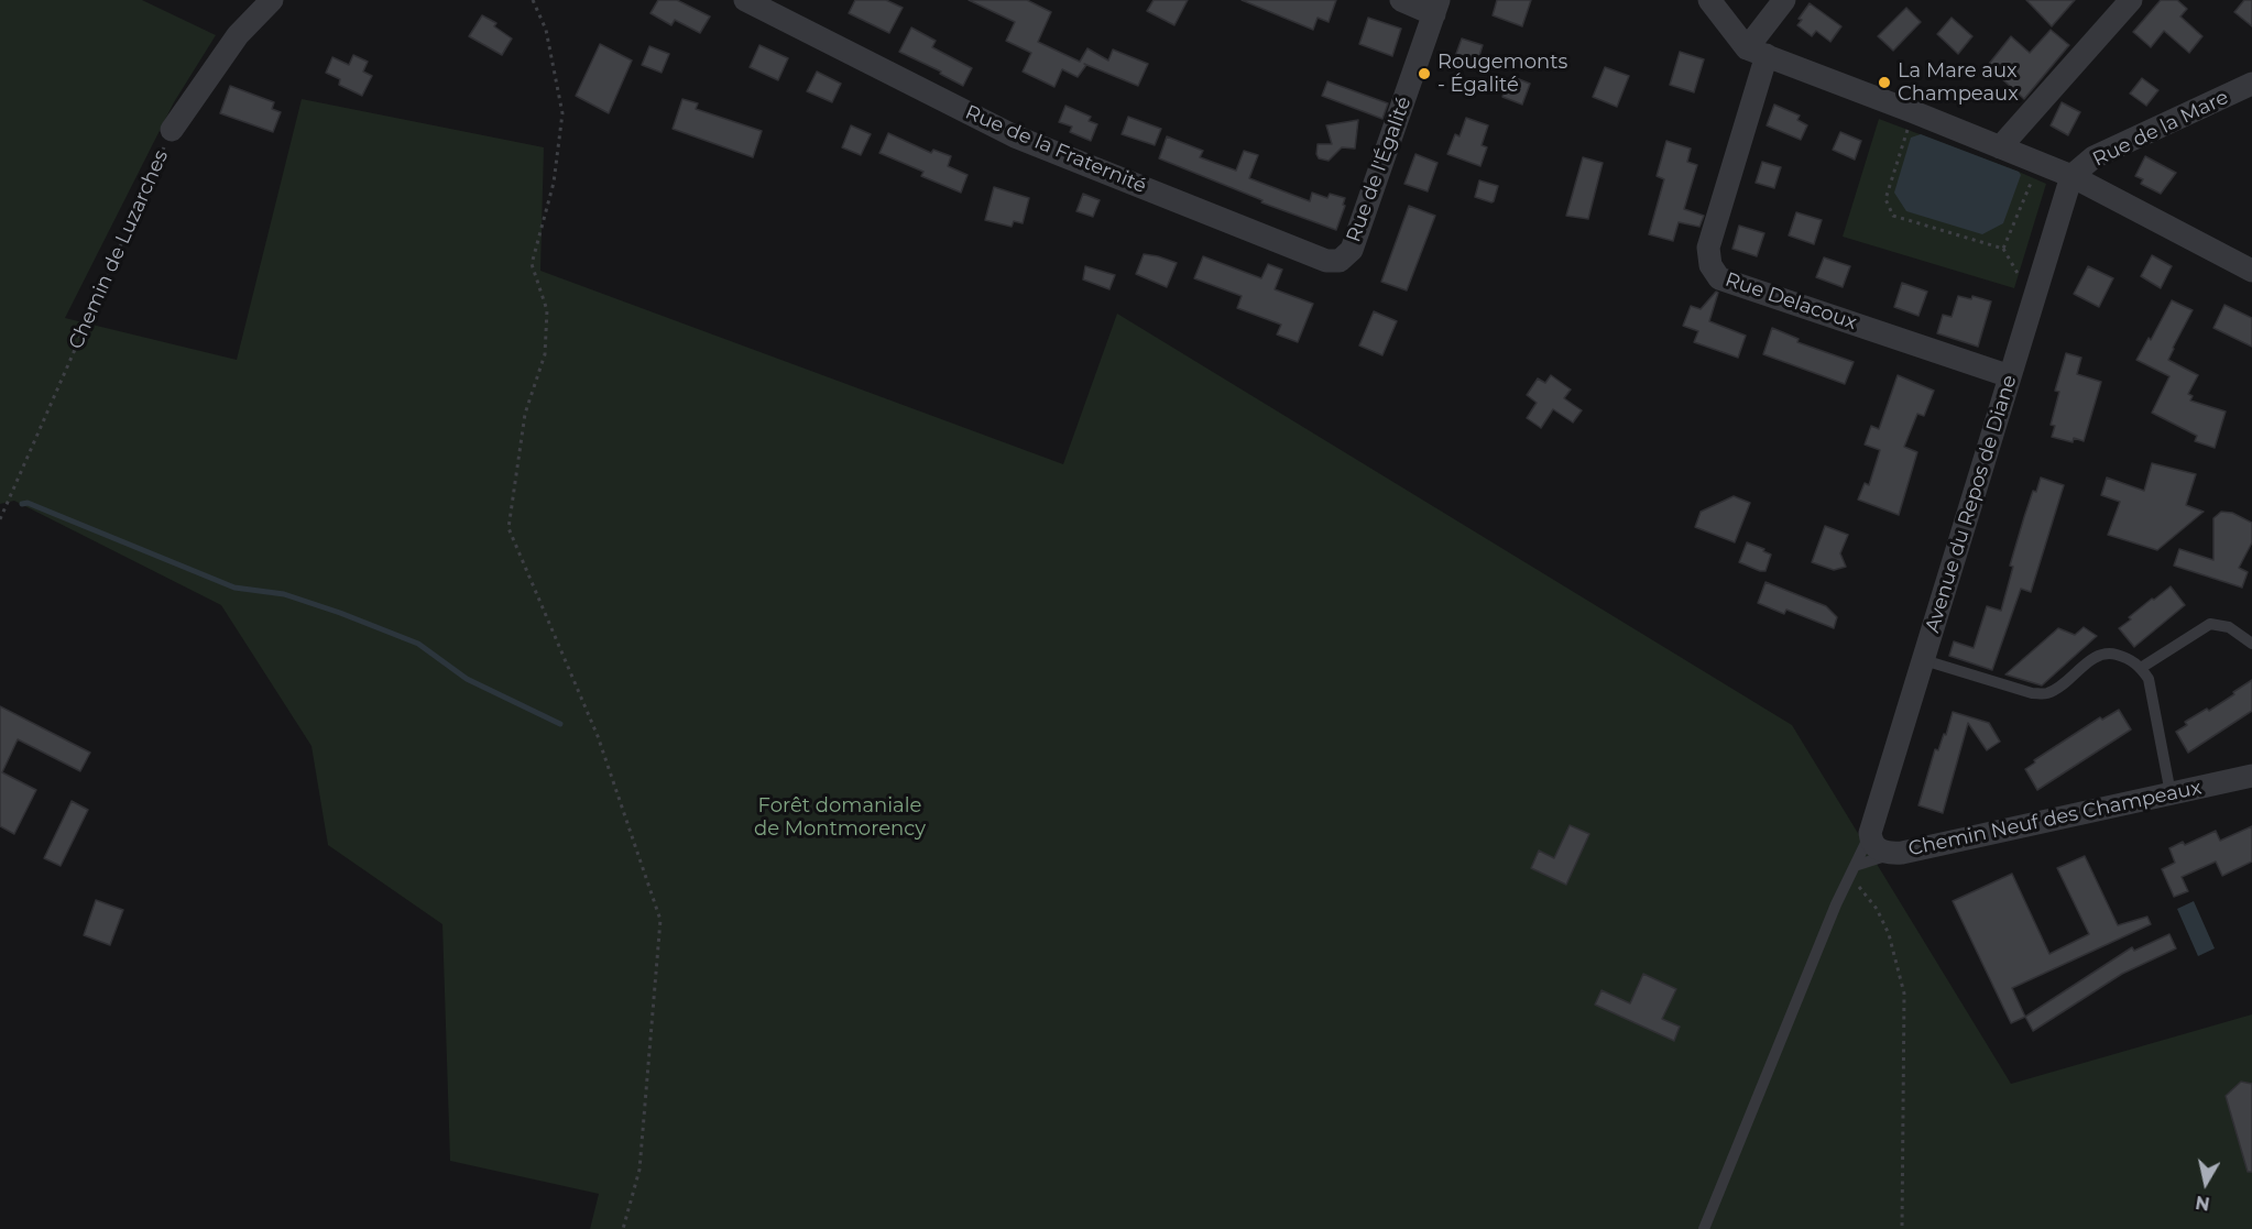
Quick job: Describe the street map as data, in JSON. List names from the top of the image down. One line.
{"streets":{"street":["Rue de la Mare","Rue de la Fraternité","Rue de l'Égalité","Chemin de Luzarches","Rue Delacoux","Avenue du Repos de Diane","Chemin Neuf des Champeaux"]},"crossings":[["Rue de la Mare","Avenue du Repos de Diane"],["Rue de la Fraternité","Rue de l'Égalité"],["Rue Delacoux","Avenue du Repos de Diane"],["Avenue du Repos de Diane","Chemin Neuf des Champeaux"]],"parks":["Forêt domaniale de Montmorency"],"places":["Rougemonts - Égalité","La Mare aux Champeaux"],"north":"bottom"}
